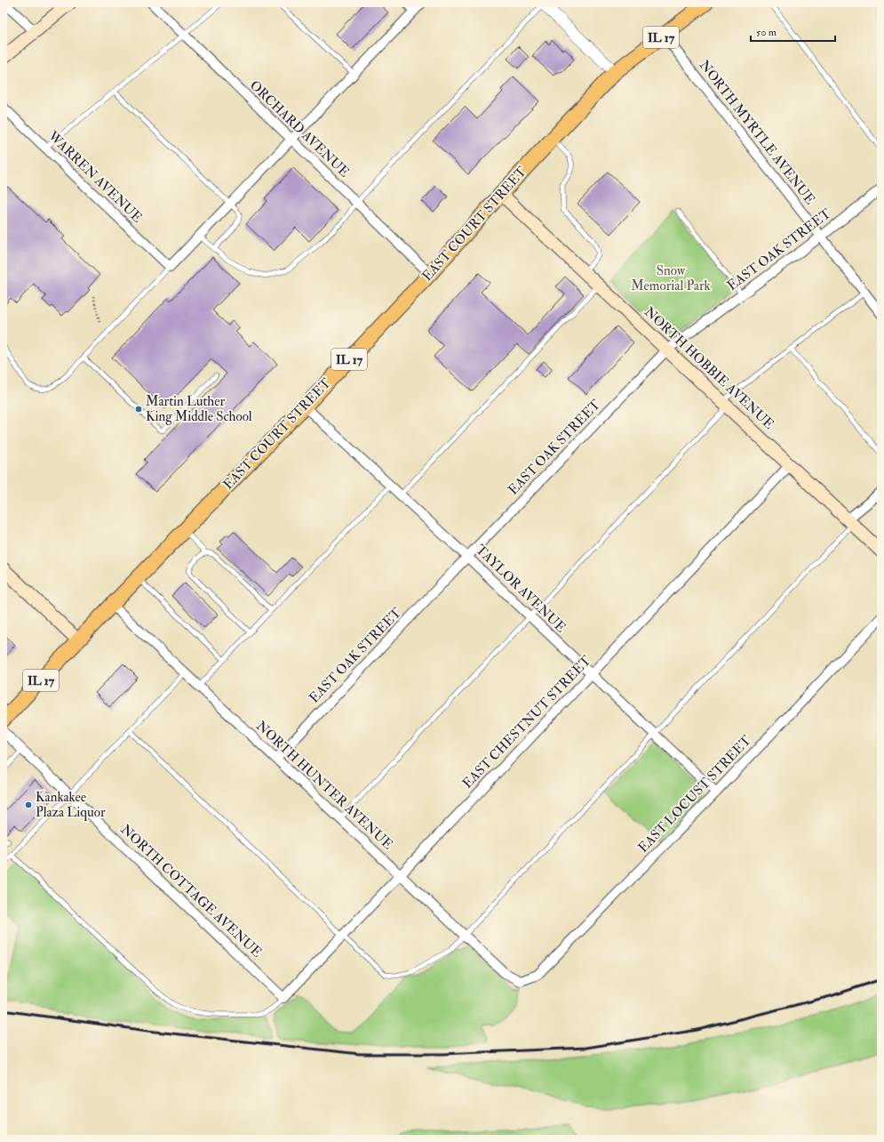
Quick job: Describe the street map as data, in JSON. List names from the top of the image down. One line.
{"streets":{"main road":["IL 17","EAST COURT STREET","NORTH HOBBIE AVENUE"],"street":["ORCHARD AVENUE","NORTH MYRTLE AVENUE","WARREN AVENUE","EAST OAK STREET","TAYLOR AVENUE","EAST CHESTNUT STREET","NORTH HUNTER AVENUE","EAST LOCUST STREET","NORTH COTTAGE AVENUE"]},"crossings":[["ORCHARD AVENUE","EAST COURT STREET"],["NORTH MYRTLE AVENUE","EAST COURT STREET"],["NORTH MYRTLE AVENUE","EAST OAK STREET"],["EAST COURT STREET","NORTH HOBBIE AVENUE"],["EAST COURT STREET","TAYLOR AVENUE"],["EAST COURT STREET","NORTH HUNTER AVENUE"],["EAST OAK STREET","NORTH HOBBIE AVENUE"],["EAST OAK STREET","TAYLOR AVENUE"],["EAST OAK STREET","NORTH HUNTER AVENUE"],["NORTH HOBBIE AVENUE","EAST CHESTNUT STREET"],["TAYLOR AVENUE","EAST CHESTNUT STREET"],["TAYLOR AVENUE","EAST LOCUST STREET"],["EAST CHESTNUT STREET","NORTH HUNTER AVENUE"],["EAST CHESTNUT STREET","NORTH COTTAGE AVENUE"],["NORTH HUNTER AVENUE","EAST LOCUST STREET"]],"parks":["Snow Memorial Park"],"places":["Martin Luther King Middle School","Kankakee Plaza Liquor"],"scale_bar":"50 m"}
